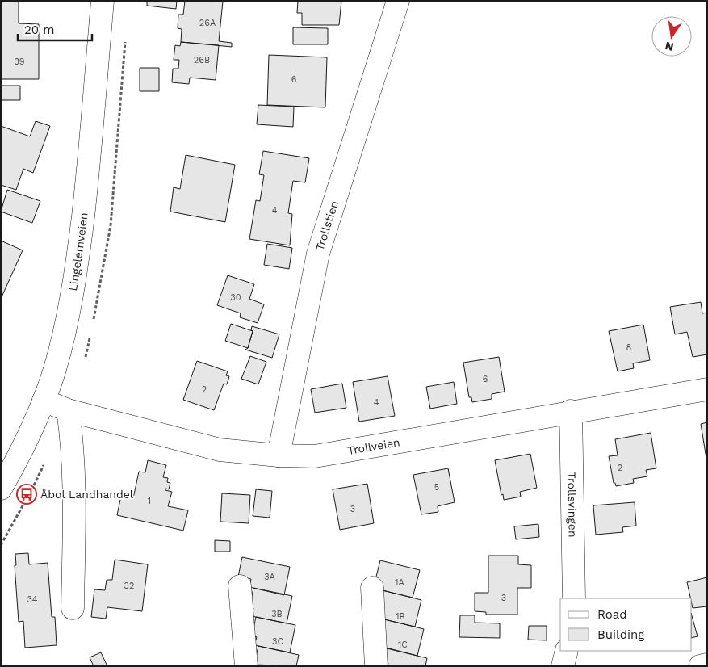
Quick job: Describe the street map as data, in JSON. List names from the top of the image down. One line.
{"streets":{"street":["Trollstien","Lingelemveien","Trollveien","Trollsvingen"]},"crossings":[["Trollstien","Trollveien"],["Lingelemveien","Trollveien"],["Trollveien","Trollsvingen"]],"places":{"bus stop":["Åbol Landhandel"]},"house_numbers":["26A","26B","39","6","4","30","8","6","2","4","2","5","1","3","3A","1A","32","3","34","3B","1B","3C","1C"],"legend":["Road","Building"],"scale_bar":"20 m","north":"bottom"}
